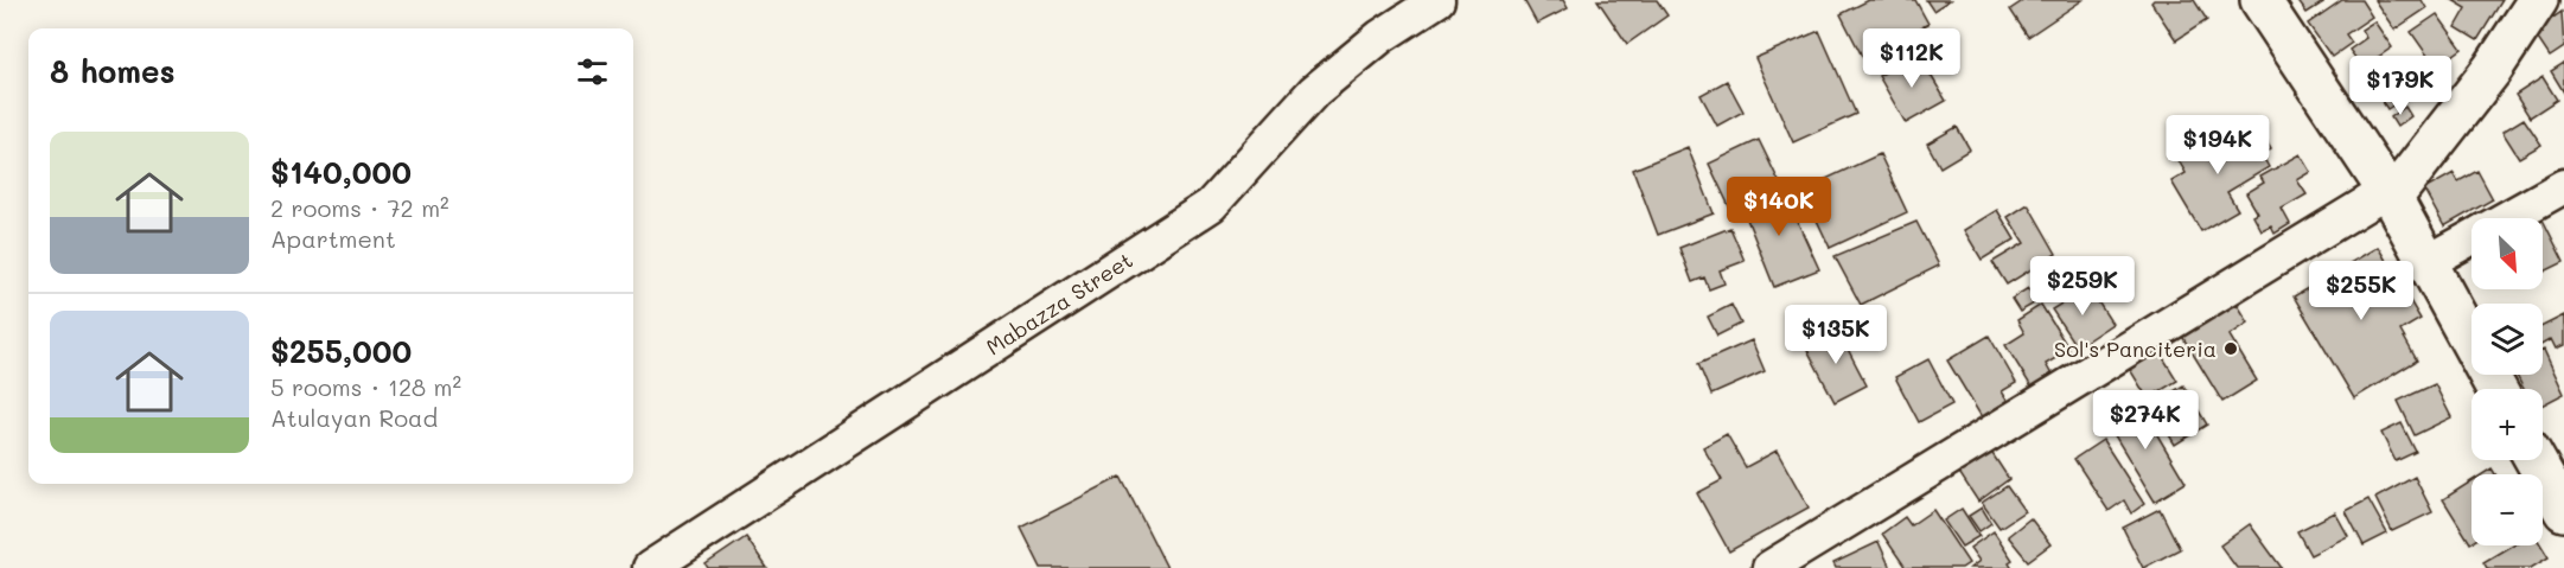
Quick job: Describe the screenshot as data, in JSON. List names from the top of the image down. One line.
{"streets":{"street":["Mabazza Street"]},"places":["Sol's Panciteria"],"north":"bottom right","page":{"price":["$112K","$179K","$194K","$140K","$259K","$255K","$135K","$274K"],"heading":"8 homes","list":[{"name":"$140,000","note":"2 rooms · 72 m² · Apartment"},{"name":"$255,000","note":"5 rooms · 128 m² · Atulayan Road"}],"map_buttons":["+","−"]}}
